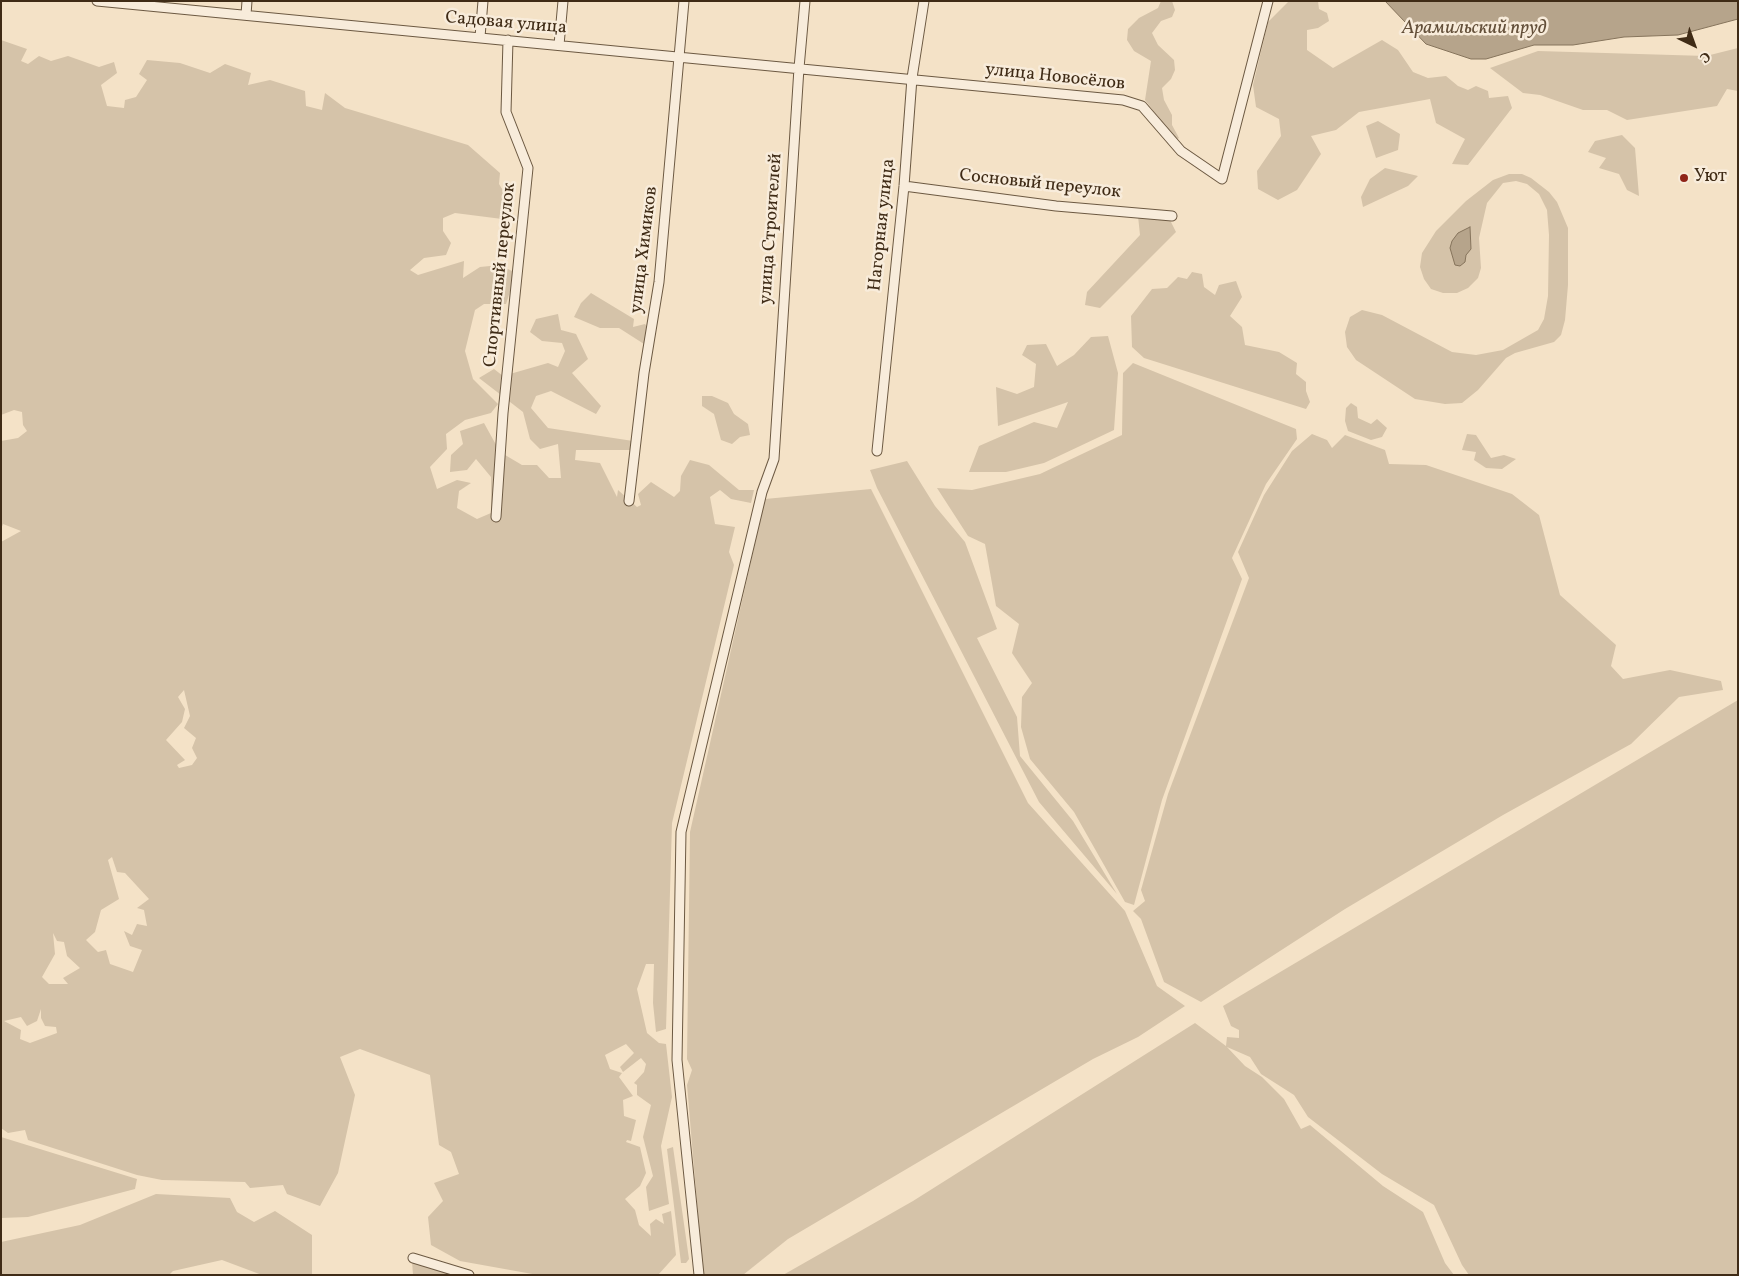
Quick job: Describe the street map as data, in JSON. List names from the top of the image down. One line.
{"streets":{"street":["Садовая улица","улица Новосёлов","Сосновый переулок","Нагорная улица","улица Строителей","улица Химиков","Спортивный переулок"]},"crossings":[["Садовая улица","улица Новосёлов"],["Садовая улица","Нагорная улица"],["Садовая улица","улица Строителей"],["Садовая улица","улица Химиков"],["Садовая улица","Спортивный переулок"],["улица Новосёлов","Нагорная улица"],["Сосновый переулок","Нагорная улица"]],"water":["Арамильский пруд"],"places":["Уют"],"north":"bottom right"}
